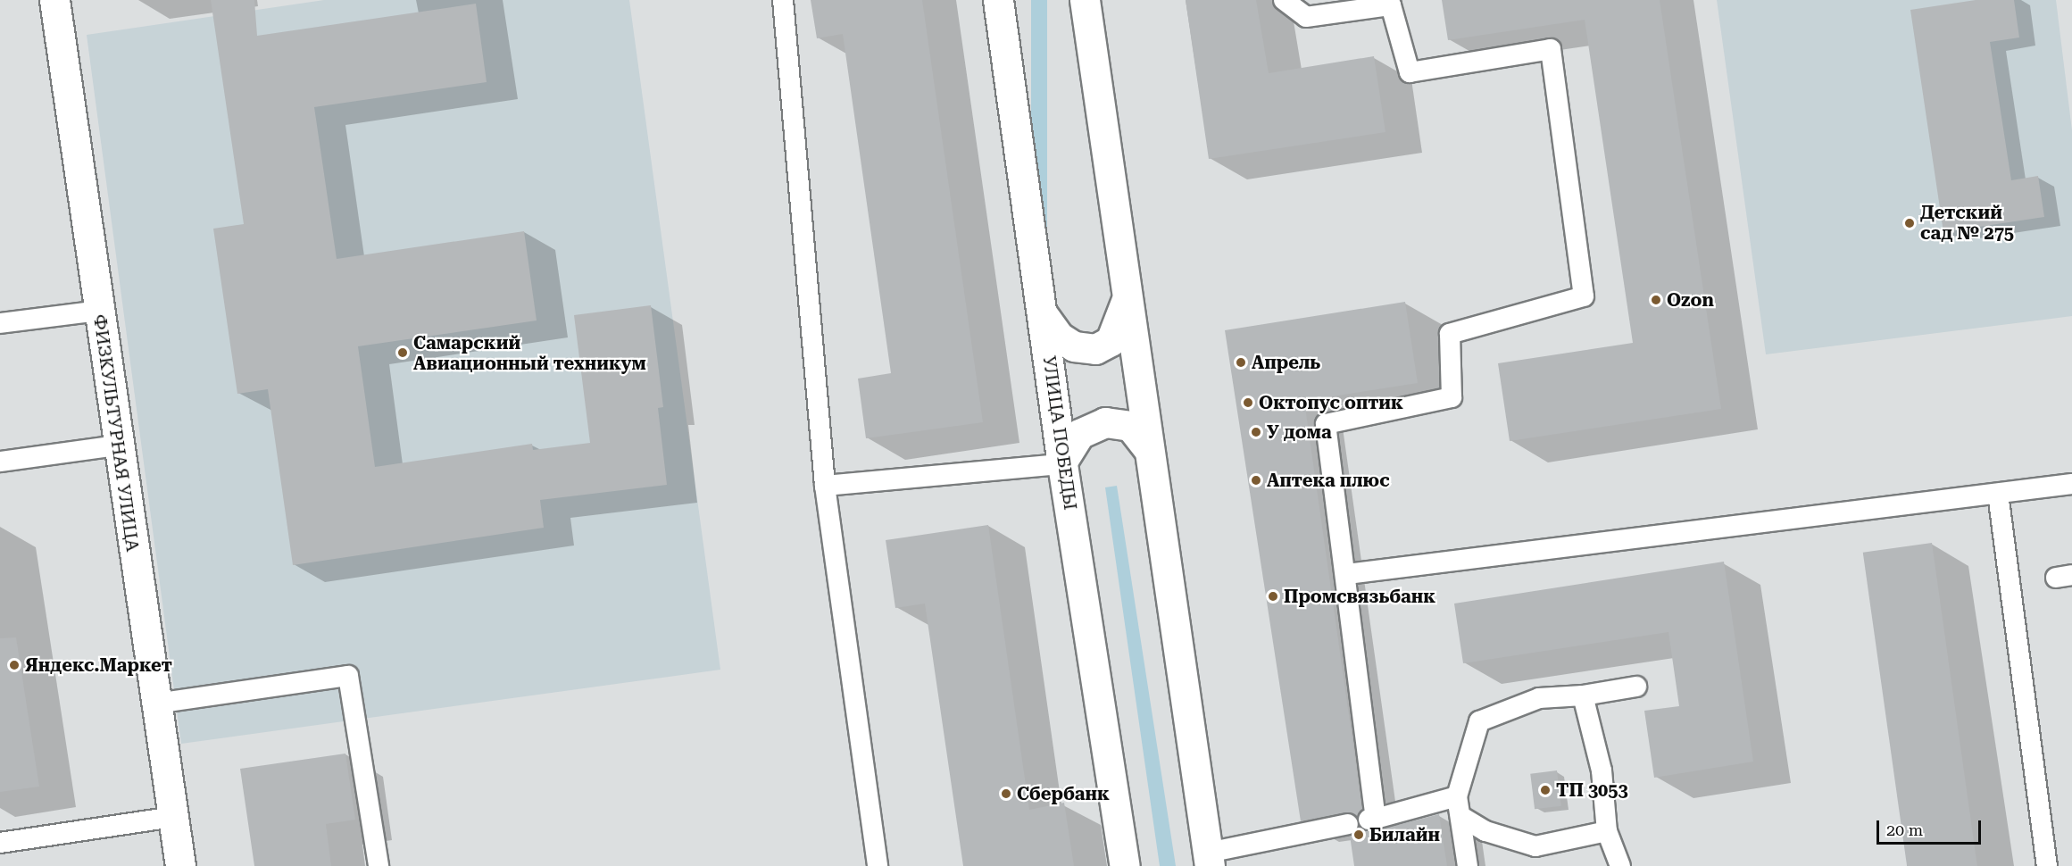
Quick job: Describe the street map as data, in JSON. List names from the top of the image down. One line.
{"streets":{"main road":["ФИЗКУЛЬТУРНАЯ УЛИЦА","УЛИЦА ПОБЕДЫ"]},"places":["Детский сад № 275","Ozon","Самарский Авиационный техникум","Апрель","Октопус оптик","У дома","Аптека плюс","Промсвязьбанк","Яндекс.Маркет","ТП 3053","Сбербанк","Билайн"],"scale_bar":"20 m"}
